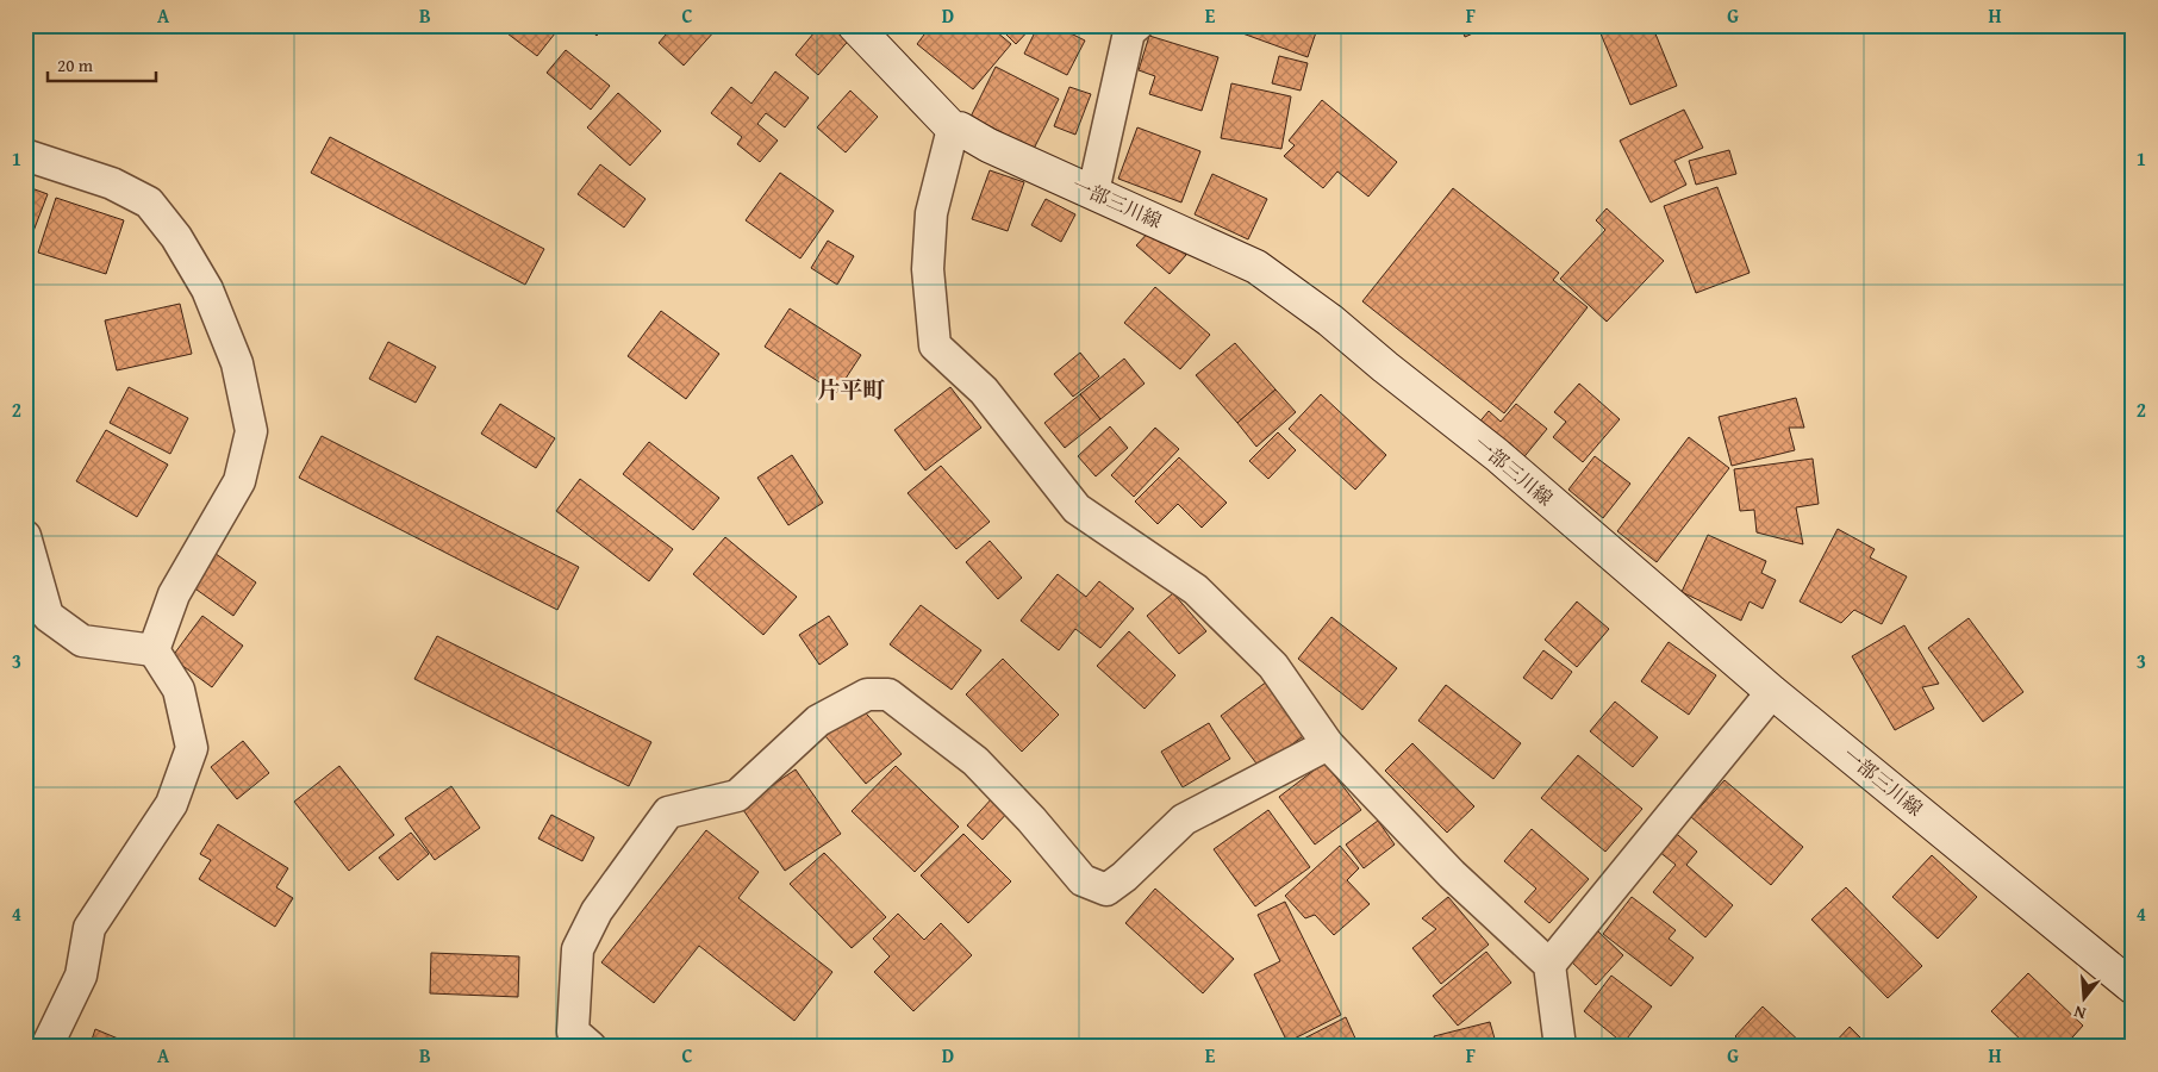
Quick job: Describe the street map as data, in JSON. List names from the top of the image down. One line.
{"streets":{"main road":["一部三川線"]},"districts":["片平町"],"scale_bar":"20 m","north":"bottom","grid":{"columns":["A","B","C","D","E","F","G","H"],"rows":["1","2","3","4"]}}
